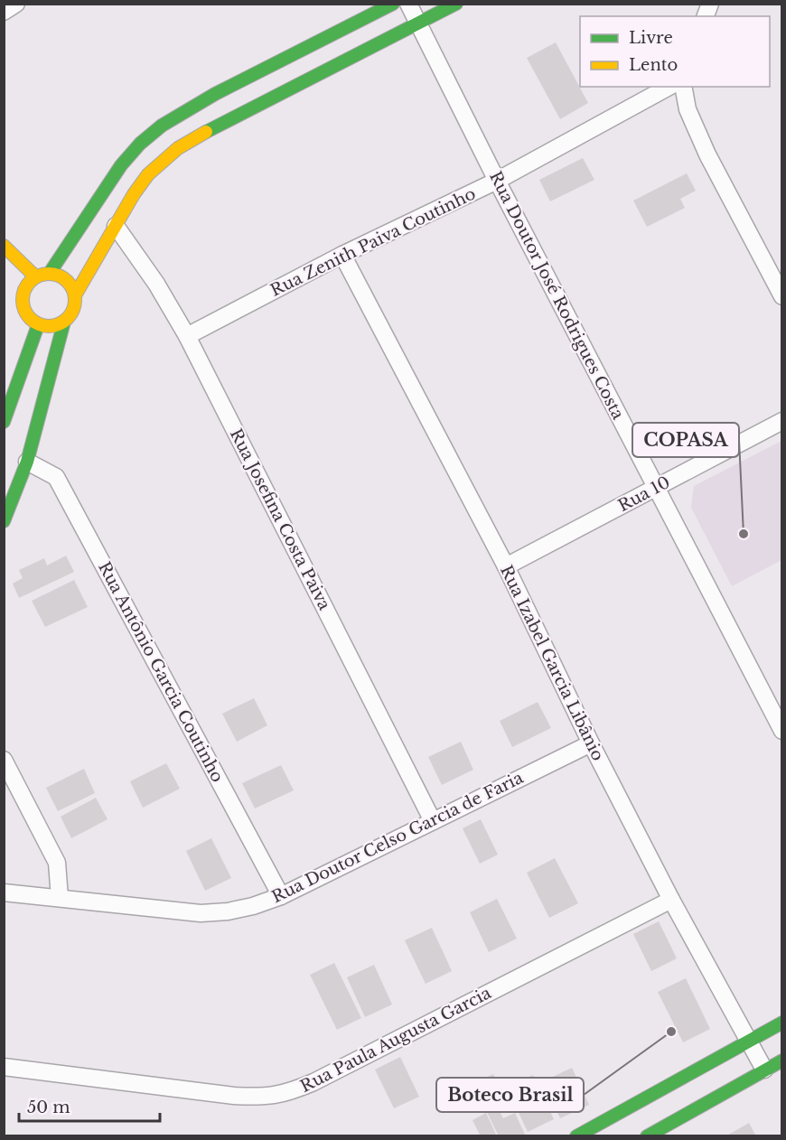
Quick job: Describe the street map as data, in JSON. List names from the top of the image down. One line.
{"streets":{"street":["Rua Zenith Paiva Coutinho","Rua Doutor José Rodrigues Costa","Rua 10","Rua Josefina Costa Paiva","Rua Izabel Garcia Libânio","Rua Antônio Garcia Coutinho","Rua Doutor Celso Garcia de Faria","Rua Paula Augusta Garcia"]},"crossings":[["Rua Zenith Paiva Coutinho","Rua Doutor José Rodrigues Costa"],["Rua Zenith Paiva Coutinho","Rua Josefina Costa Paiva"],["Rua Zenith Paiva Coutinho","Rua Izabel Garcia Libânio"],["Rua Doutor José Rodrigues Costa","Rua 10"],["Rua 10","Rua Izabel Garcia Libânio"],["Rua Josefina Costa Paiva","Rua Doutor Celso Garcia de Faria"],["Rua Izabel Garcia Libânio","Rua Doutor Celso Garcia de Faria"],["Rua Izabel Garcia Libânio","Rua Paula Augusta Garcia"],["Rua Antônio Garcia Coutinho","Rua Doutor Celso Garcia de Faria"]],"places":["COPASA","Boteco Brasil"],"legend":["Livre","Lento"],"scale_bar":"50 m"}
